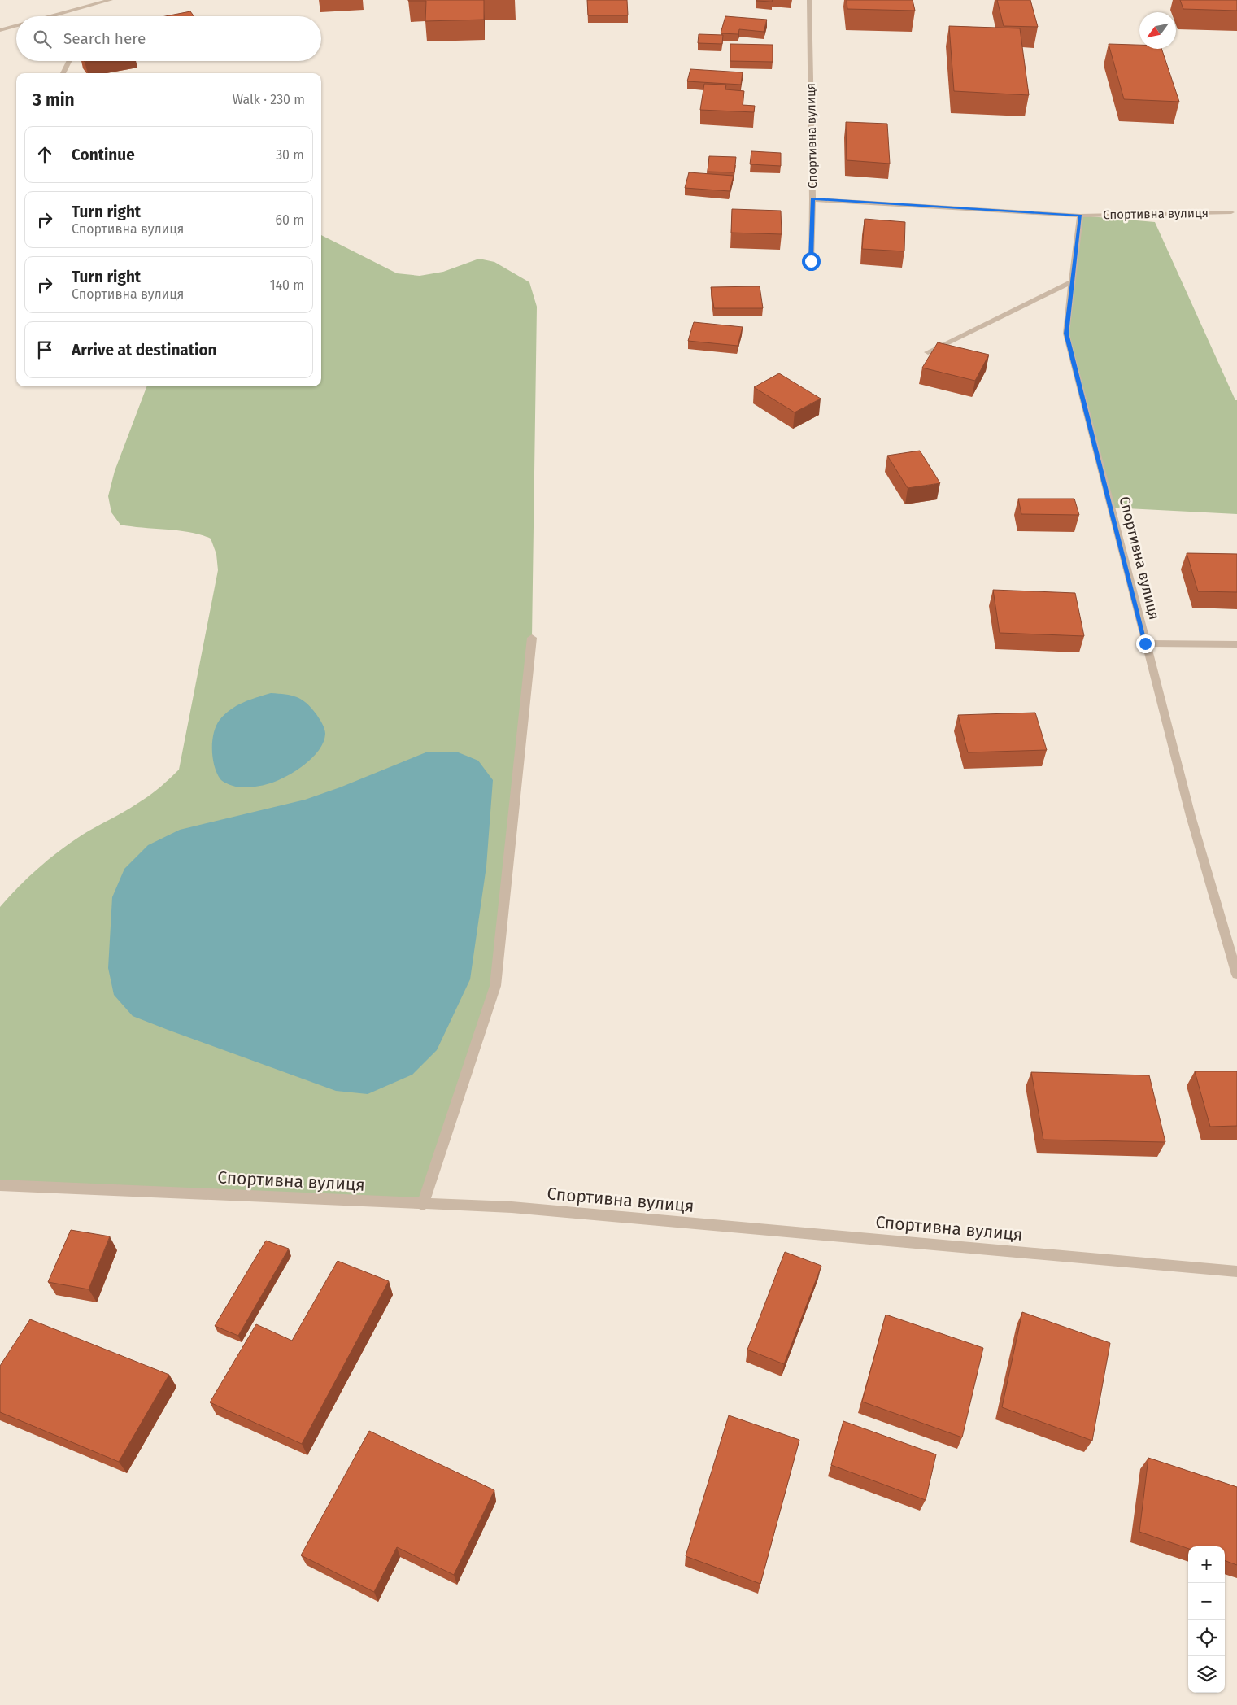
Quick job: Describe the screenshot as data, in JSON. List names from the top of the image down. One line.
{"streets":{"street":["Спортивна вулиця"]},"north":"bottom left","page":{"search":"Search here","heading":["3 min","Walk · 230 m"],"list":[["Continue","30 m"],["Turn right","Спортивна вулиця","60 m"],["Turn right","Спортивна вулиця","140 m"],"Arrive at destination"],"map_buttons":["+","−"]}}
